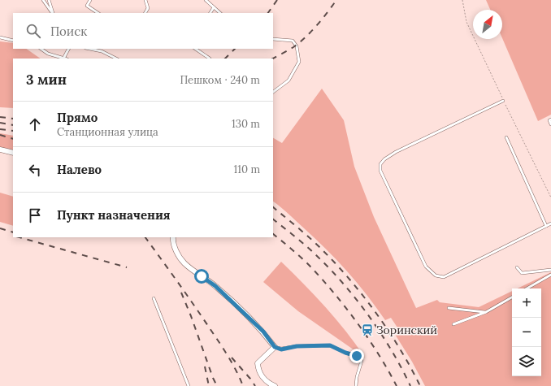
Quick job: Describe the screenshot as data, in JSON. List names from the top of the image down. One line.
{"places":{"station":["Зоринский"]},"north":"top right","page":{"search":"Поиск","heading":["3 мин","Пешком · 240 m"],"list":[["Прямо","Станционная улица","130 m"],["Налево","110 m"],"Пункт назначения"],"map_buttons":["+","−"]}}
